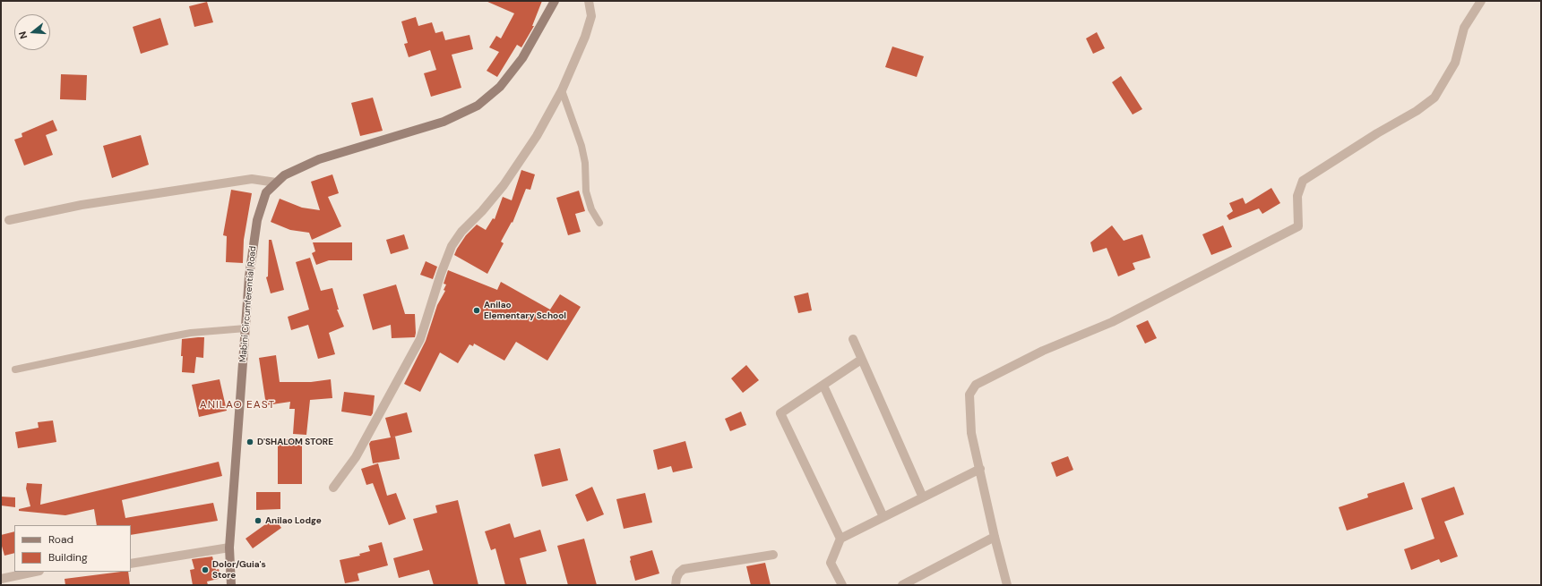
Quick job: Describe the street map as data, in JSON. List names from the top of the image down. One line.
{"streets":{"main road":["Mabini Circumferential Road"]},"districts":["ANILAO EAST"],"places":["Anilao Elementary School","D'SHALOM STORE","Anilao Lodge","Dolor/Guia's Store"],"legend":["Road","Building"],"north":"left"}
